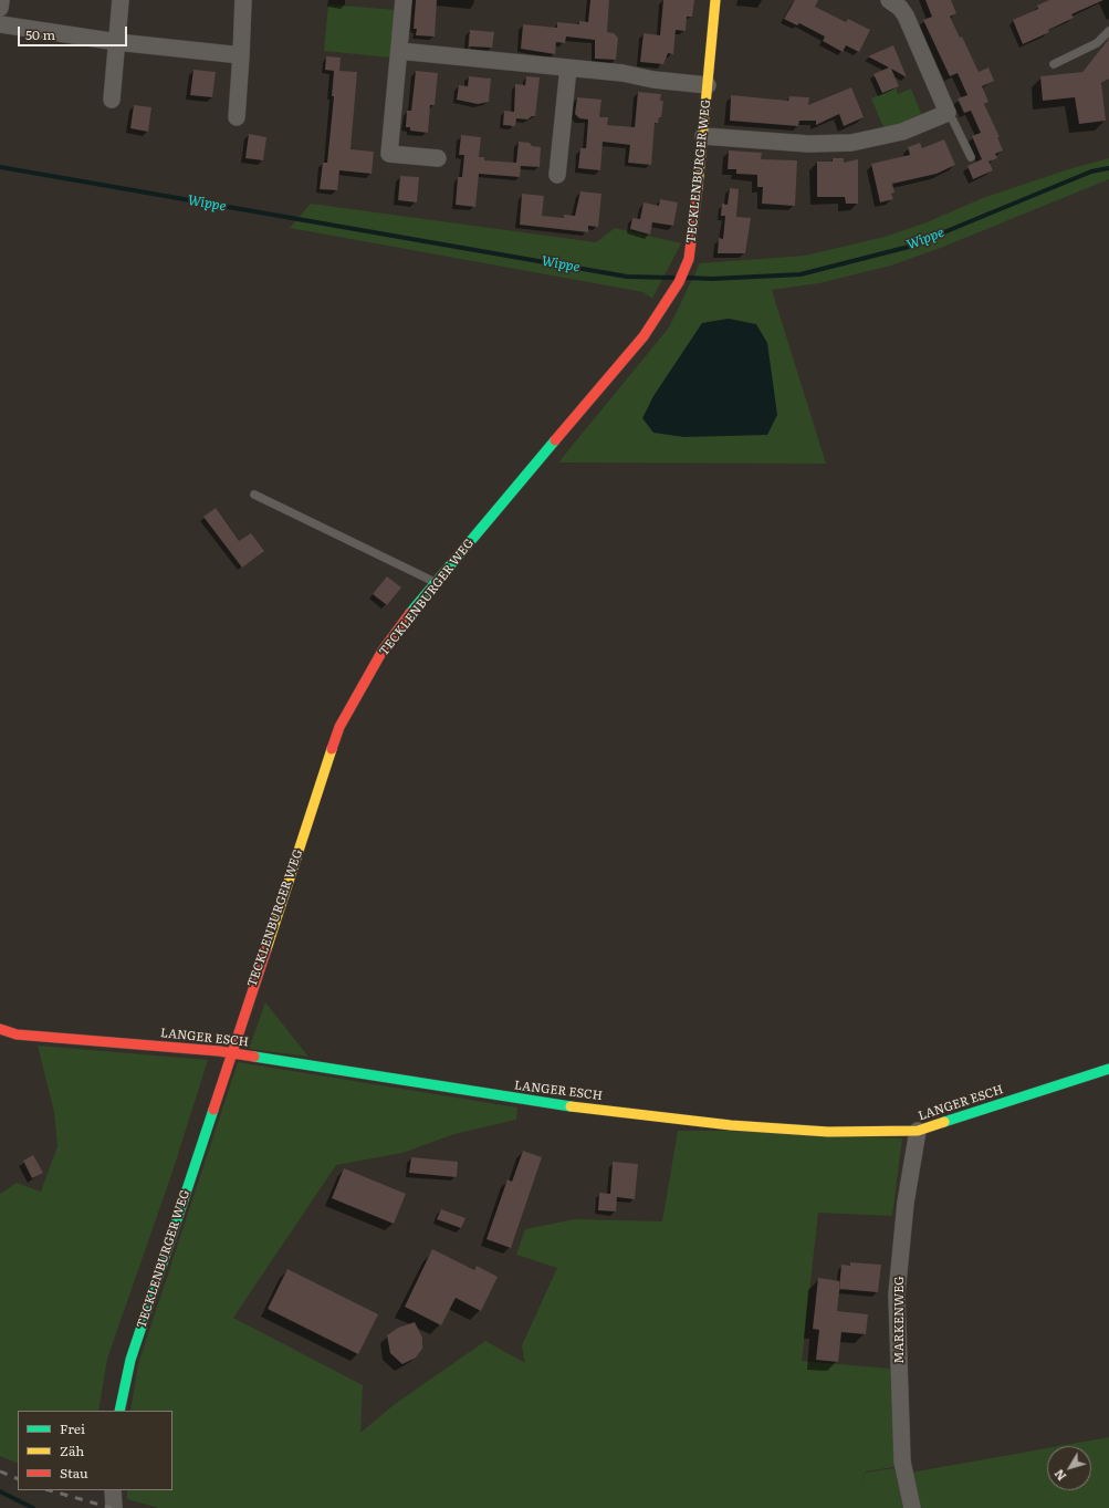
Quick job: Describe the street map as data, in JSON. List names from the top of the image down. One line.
{"streets":{"street":["TECKLENBURGER WEG","LANGER ESCH","MARKENWEG"]},"crossings":[["TECKLENBURGER WEG","LANGER ESCH"],["LANGER ESCH","MARKENWEG"]],"water":["Wippe"],"legend":["Frei","Zäh","Stau"],"scale_bar":"50 m","north":"bottom left"}
